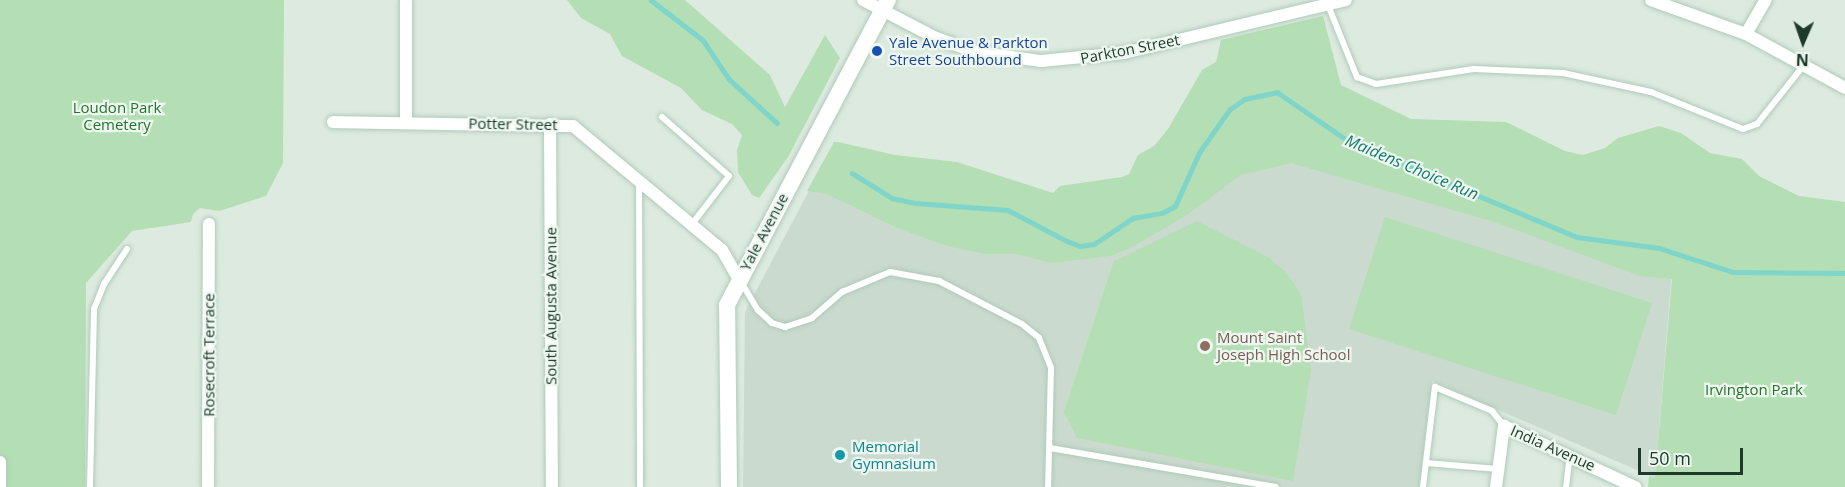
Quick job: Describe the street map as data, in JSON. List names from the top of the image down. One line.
{"streets":{"street":["Parkton Street","Potter Street","Yale Avenue","South Augusta Avenue","Rosecroft Terrace","India Avenue"]},"crossings":[["Parkton Street","Yale Avenue"],["Potter Street","Yale Avenue"],["Potter Street","South Augusta Avenue"]],"water":["Maidens Choice Run"],"parks":["Loudon Park Cemetery","Irvington Park"],"places":["Yale Avenue & Parkton Street Southbound","Mount Saint Joseph High School","Memorial Gymnasium"],"scale_bar":"50 m","north":"bottom"}
